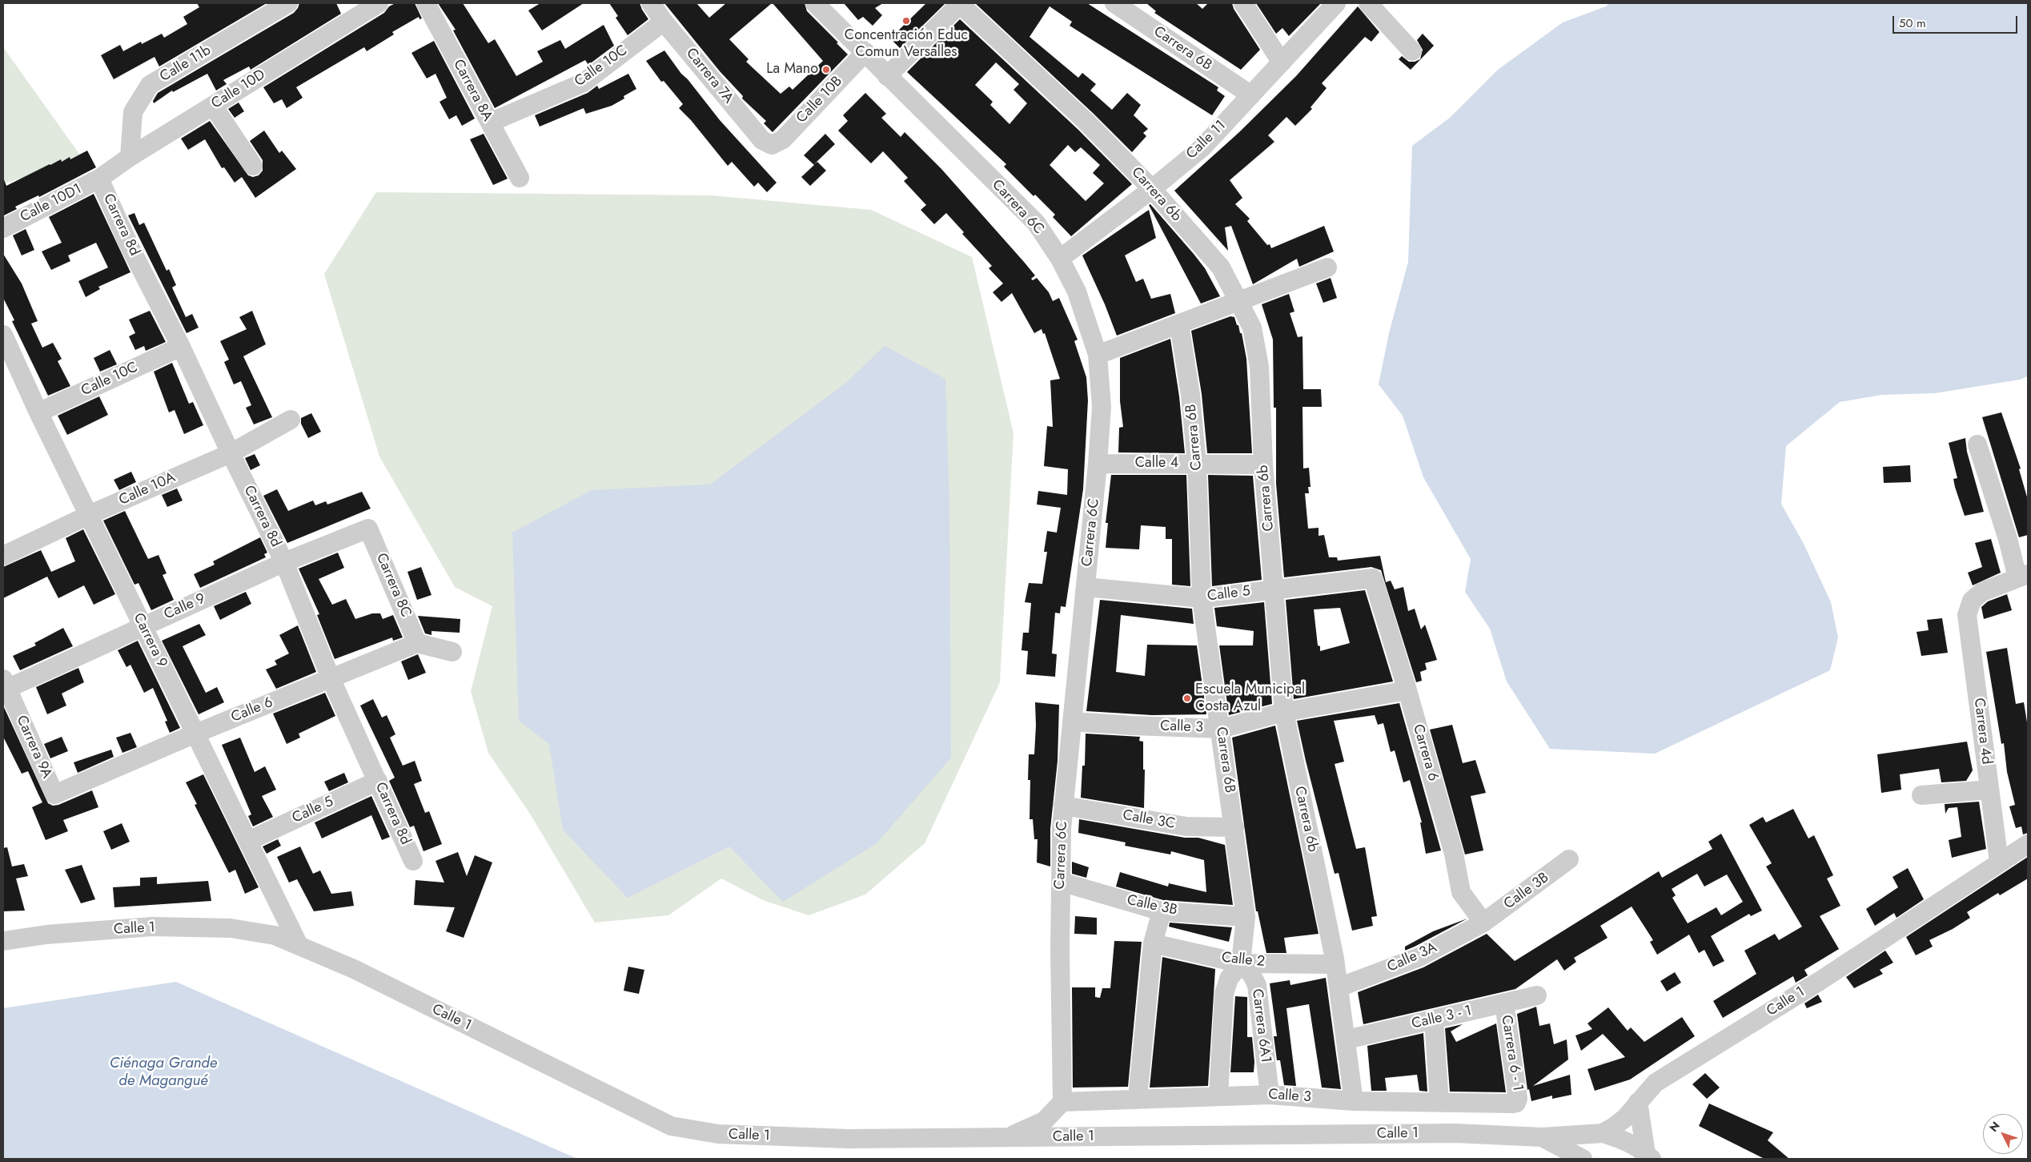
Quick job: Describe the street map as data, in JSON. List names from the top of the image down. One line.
{"streets":{"street":["Carrera 6B","Calle 11b","Calle 10C","Carrera 7A","Calle 10D","Carrera 8A","Calle 10B","Calle 11","Carrera 6b","Calle 10D1","Carrera 6C","Carrera 8d","Calle 4","Calle 10A","Carrera 8C","Calle 5","Calle 9","Carrera 9","Calle 6","Calle 3","Carrera 4d","Carrera 9A","Carrera 6","Calle 3C","Calle 3B","Calle 1","Calle 3A","Calle 2","Calle 3 - 1","Carrera 6A1","Carrera 6 - 1"]},"crossings":[["Carrera 6B","Calle 11"],["Carrera 6B","Calle 4"],["Carrera 6B","Calle 5"],["Carrera 6B","Calle 3"],["Carrera 6B","Calle 3C"],["Carrera 6B","Calle 3B"],["Carrera 6B","Calle 2"],["Carrera 6B","Carrera 6A1"],["Calle 11b","Calle 10D"],["Calle 10C","Carrera 7A"],["Calle 10C","Carrera 8A"],["Calle 10C","Carrera 8d"],["Calle 10C","Carrera 9"],["Carrera 7A","Calle 10B"],["Calle 10D","Calle 10D1"],["Calle 10D","Carrera 8d"],["Calle 10B","Carrera 6C"],["Calle 11","Carrera 6b"],["Calle 11","Carrera 6C"],["Carrera 6b","Calle 4"],["Carrera 6b","Calle 5"],["Carrera 6b","Calle 3"],["Carrera 6b","Calle 3A"],["Carrera 6b","Calle 2"],["Carrera 6b","Calle 3 - 1"],["Calle 10D1","Carrera 8d"],["Carrera 6C","Calle 4"],["Carrera 6C","Calle 5"],["Carrera 6C","Calle 3"],["Carrera 6C","Calle 3C"],["Carrera 6C","Calle 3B"],["Carrera 8d","Calle 10A"],["Carrera 8d","Calle 5"],["Carrera 8d","Calle 9"],["Carrera 8d","Calle 6"],["Calle 10A","Carrera 9"],["Carrera 8C","Calle 9"],["Carrera 8C","Calle 6"],["Calle 5","Carrera 9"],["Calle 5","Carrera 6"],["Calle 9","Carrera 9"],["Calle 9","Carrera 9A"],["Carrera 9","Calle 6"],["Carrera 9","Calle 1"],["Calle 6","Carrera 9A"],["Calle 3","Carrera 6"],["Calle 3","Carrera 6A1"],["Calle 3","Carrera 6 - 1"],["Carrera 4d","Calle 1"],["Carrera 6","Calle 3B"],["Carrera 6","Calle 3A"],["Calle 3B","Calle 3A"],["Calle 2","Carrera 6A1"],["Calle 3 - 1","Carrera 6 - 1"]],"water":["Ciénaga Grande de Magangué"],"places":["Concentración Educ Comun Versalles","La Mano","Escuela Municipal Costa Azul"],"scale_bar":"50 m","north":"top left"}
